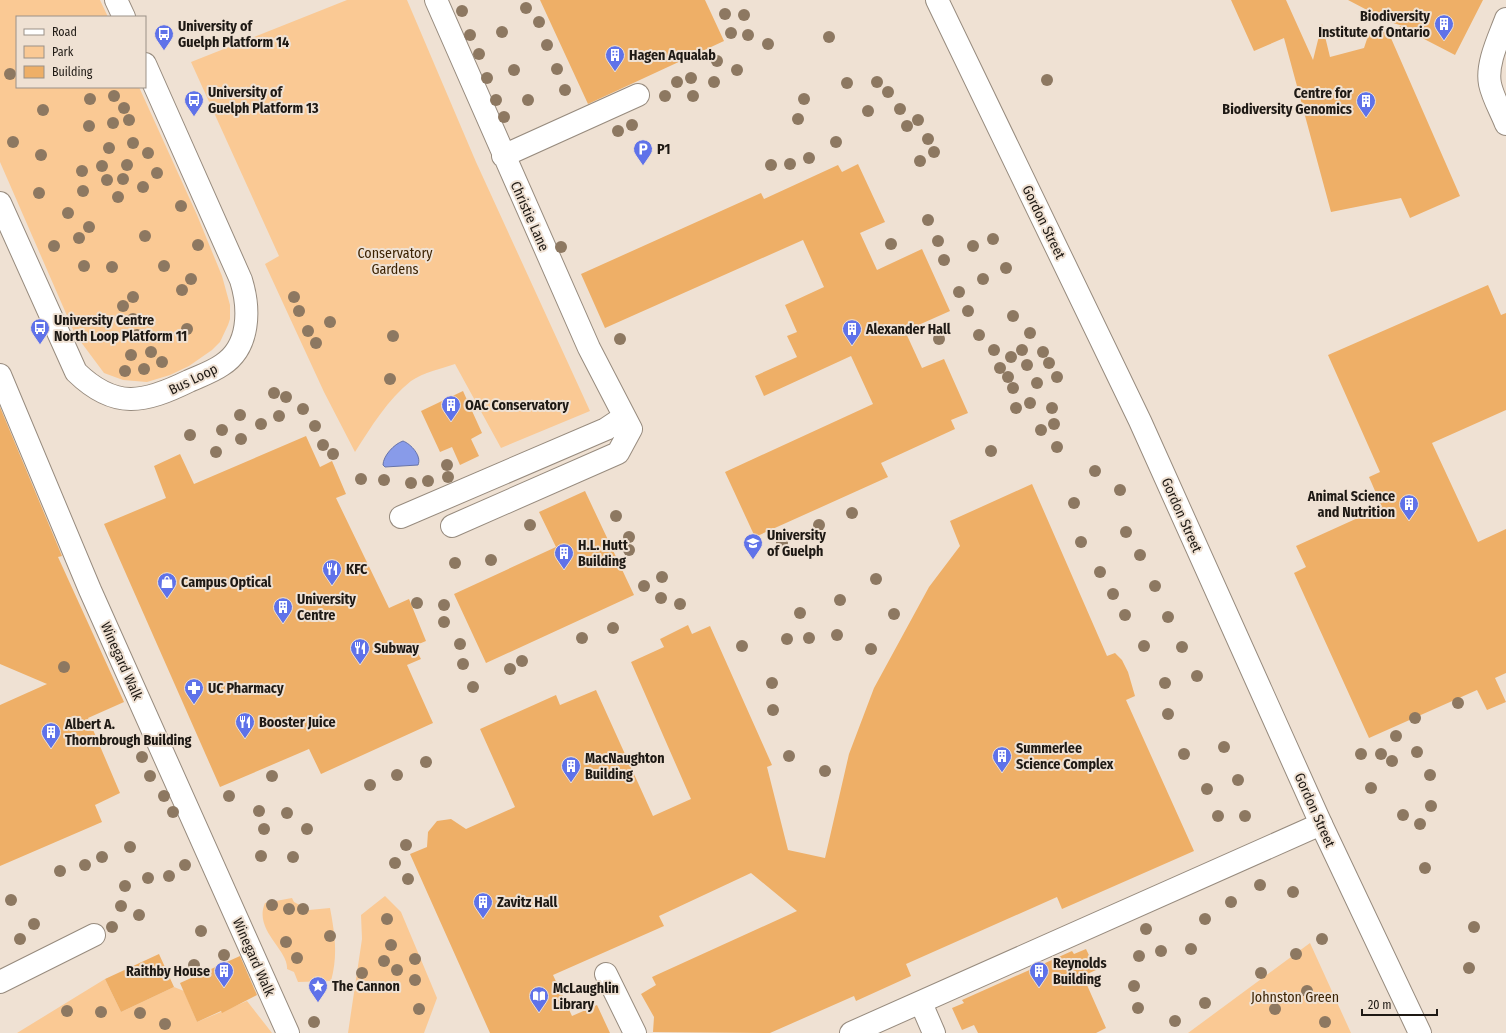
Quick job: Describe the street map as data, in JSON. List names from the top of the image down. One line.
{"streets":{"street":["Christie Lane","Gordon Street","Bus Loop","Winegard Walk"]},"parks":["Conservatory Gardens","Johnston Green"],"places":{"building":["Biodiversity Institute of Ontario","Hagen Aqualab","Centre for Biodiversity Genomics","Alexander Hall","OAC Conservatory","Animal Science and Nutrition","H.L. Hutt Building","University Centre","Albert A. Thornbrough Building","Summerlee Science Complex","MacNaughton Building","Zavitz Hall","Raithby House","Reynolds Building"],"bus stop":["University of Guelph Platform 14","University of Guelph Platform 13","University Centre North Loop Platform 11"],"parking":["P1"],"school or university":["University of Guelph"],"restaurant":["KFC","Subway","Booster Juice"],"shop":["Campus Optical"],"pharmacy":["UC Pharmacy"],"place":["The Cannon"],"library":["McLaughlin Library"]},"legend":["Road","Park","Building"],"scale_bar":"20 m"}
